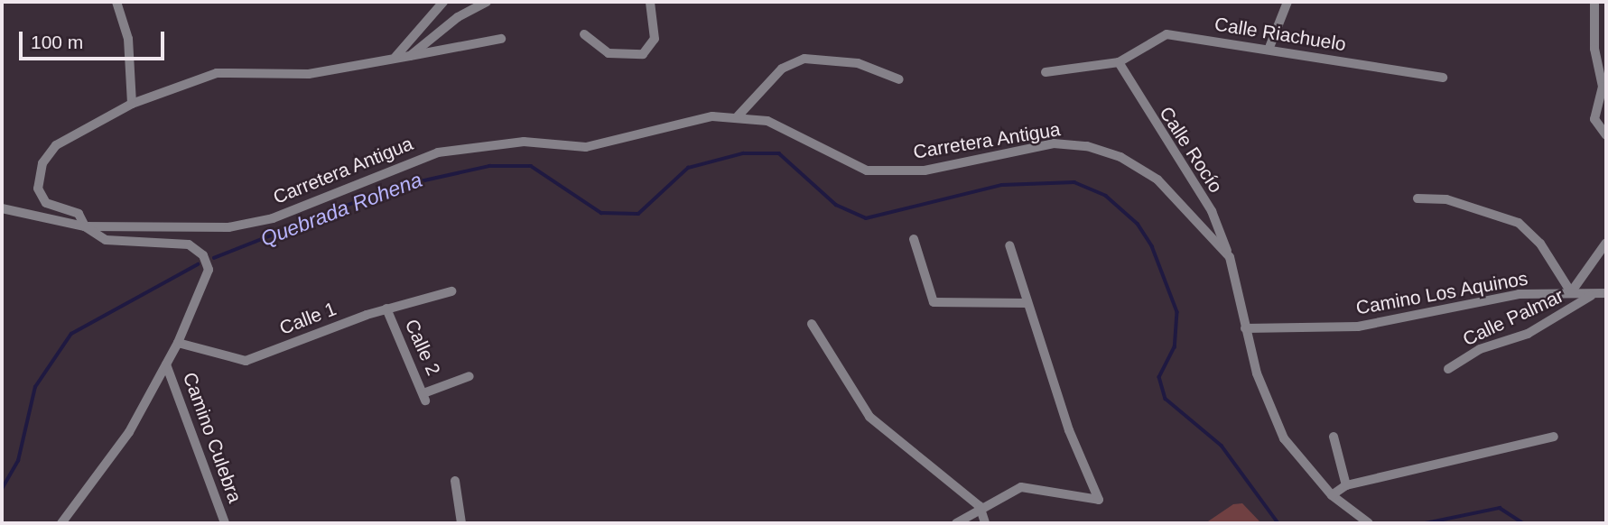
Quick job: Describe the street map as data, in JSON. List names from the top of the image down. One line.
{"streets":{"street":["Calle Riachuelo","Carretera Antigua","Calle Rocío","Camino Los Aquinos","Calle Palmar","Calle 1","Calle 2","Camino Culebra"]},"crossings":[["Calle Riachuelo","Calle Rocío"],["Carretera Antigua","Calle Rocío"],["Camino Los Aquinos","Calle Palmar"],["Calle 1","Calle 2"]],"water":["Quebrada Rohena"],"scale_bar":"100 m"}
